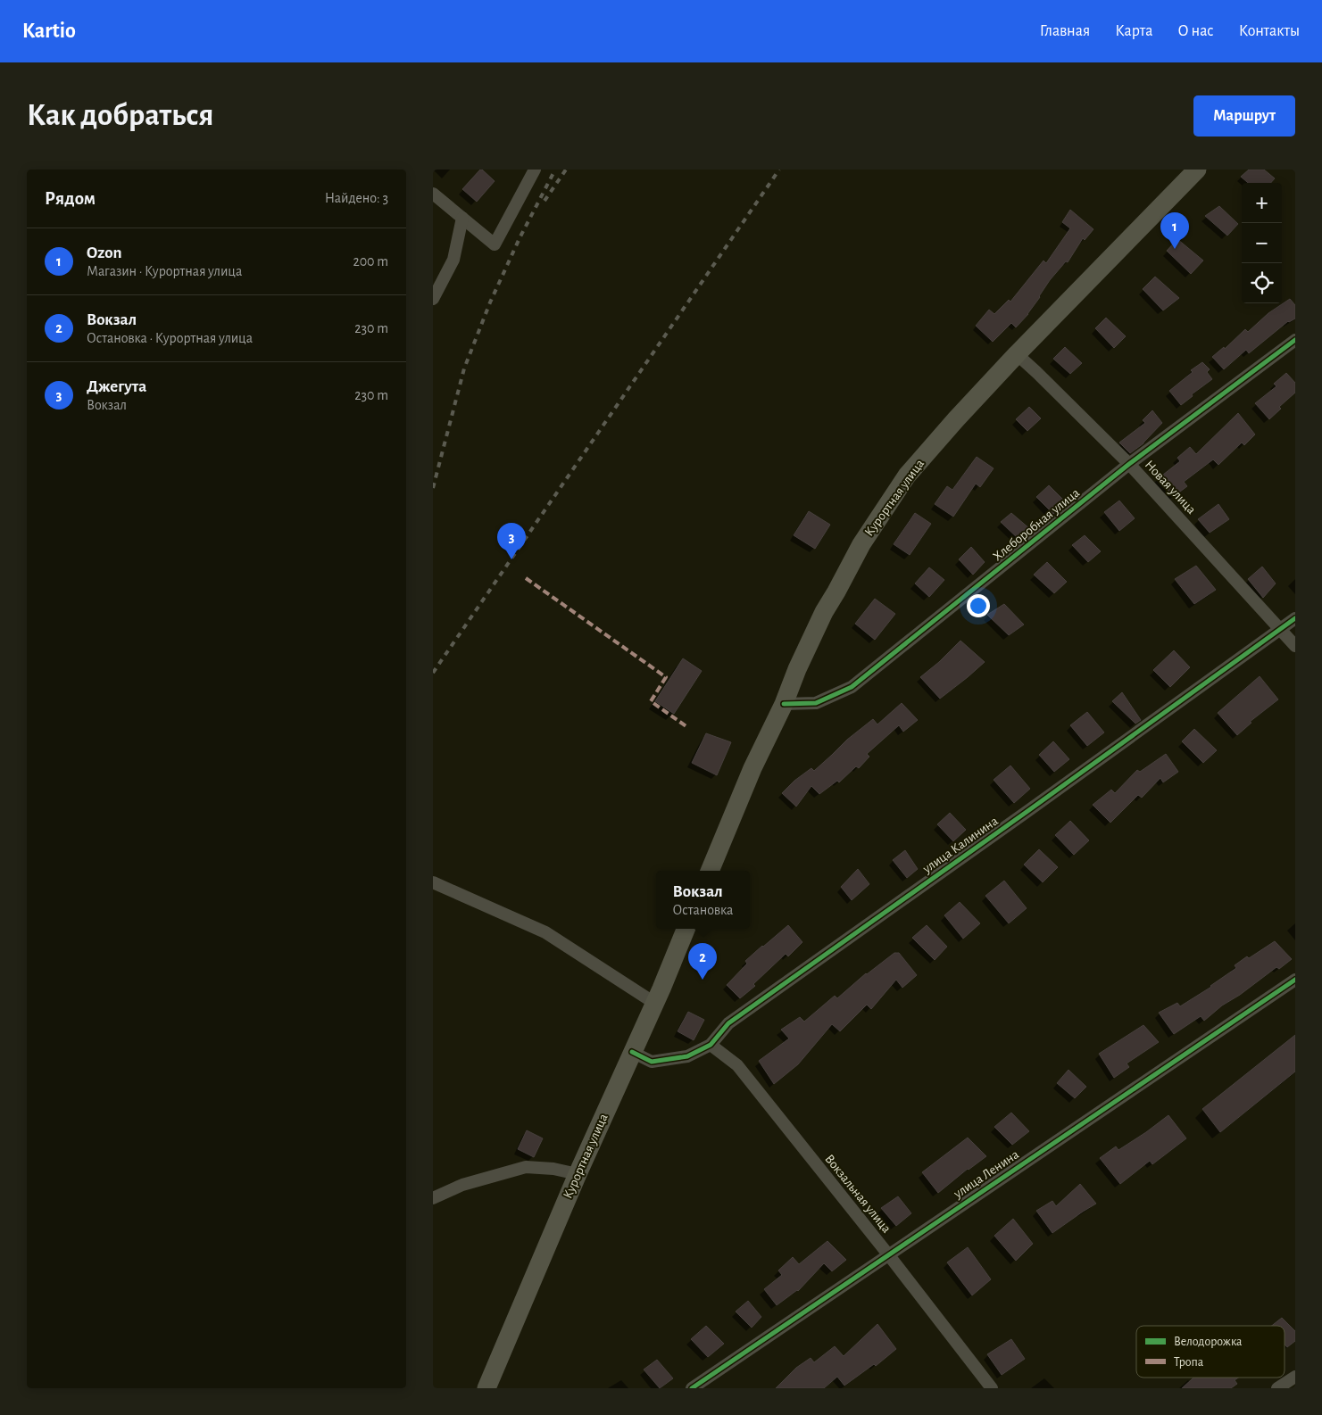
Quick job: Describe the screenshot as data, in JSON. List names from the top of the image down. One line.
{"streets":{"main road":["Курортная улица"],"street":["Новая улица","Хлеборобная улица","улица Калинина","улица Ленина","Вокзальная улица"]},"crossings":[["Новая улица","Курортная улица"],["Новая улица","Хлеборобная улица"],["Новая улица","улица Калинина"],["Курортная улица","Хлеборобная улица"],["Курортная улица","улица Калинина"],["улица Калинина","Вокзальная улица"],["улица Ленина","Вокзальная улица"]],"legend":["Велодорожка","Тропа"],"page":{"header":"Kartio","nav":["Главная","Карта","О нас","Контакты"],"buttons":"Маршрут","title":"Как добраться","heading":["Рядом","Найдено: 3"],"map_buttons":["+","−"],"pins":["1","3","2"],"list":[{"mark":"1","name":"Ozon","note":"Магазин · Курортная улица","value":"200 m"},{"mark":"2","name":"Вокзал","note":"Остановка · Курортная улица","value":"230 m"},{"mark":"3","name":"Джегута","note":"Вокзал","value":"230 m"}],"popup":["Вокзал","Остановка"]}}
